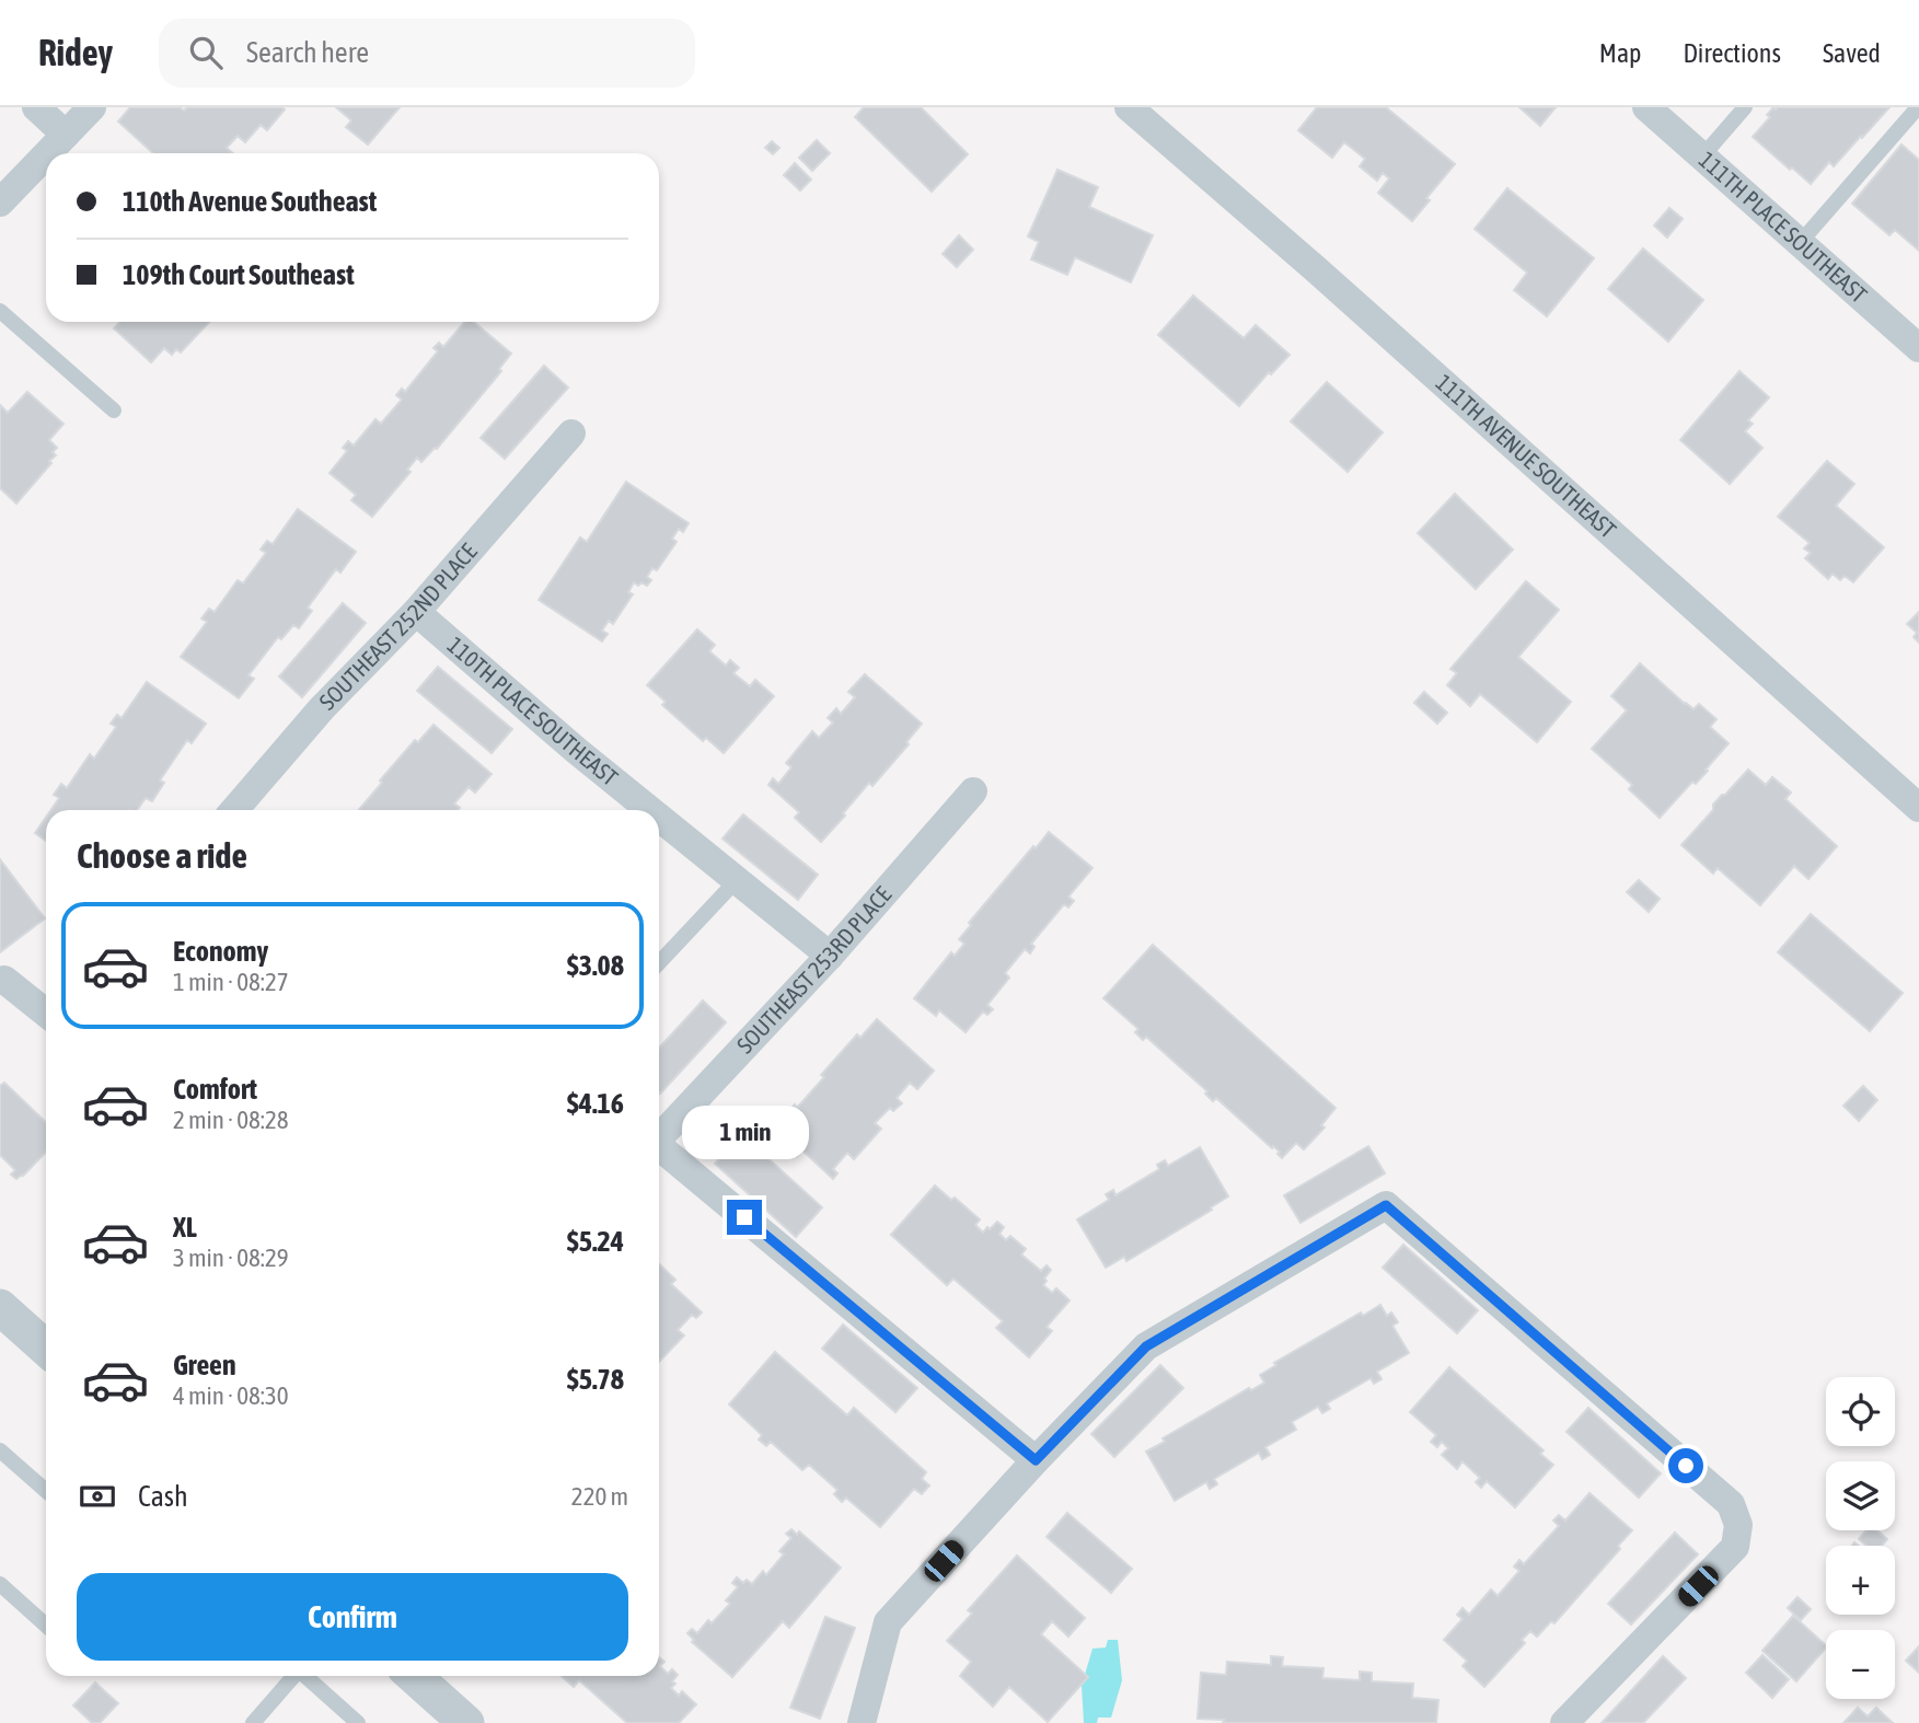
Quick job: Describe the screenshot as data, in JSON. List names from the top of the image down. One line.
{"streets":{"street":["111TH PLACE SOUTHEAST","111TH AVENUE SOUTHEAST","SOUTHEAST 252ND PLACE","110TH PLACE SOUTHEAST","SOUTHEAST 253RD PLACE"]},"crossings":[["SOUTHEAST 252ND PLACE","110TH PLACE SOUTHEAST"],["110TH PLACE SOUTHEAST","SOUTHEAST 253RD PLACE"]],"page":{"header":"Ridey","search":"Search here","nav":["Map","Directions","Saved"],"banner":["110th Avenue Southeast","109th Court Southeast"],"heading":"Choose a ride","list":[{"name":"Economy","note":"1 min · 08:27","value":"$3.08"},{"name":"Comfort","note":"2 min · 08:28","value":"$4.16"},{"name":"XL","note":"3 min · 08:29","value":"$5.24"},{"name":"Green","note":"4 min · 08:30","value":"$5.78"}],"bubble":"1 min","map_buttons":["+","−"],"pay":["Cash","220 m"],"buttons":"Confirm"}}
